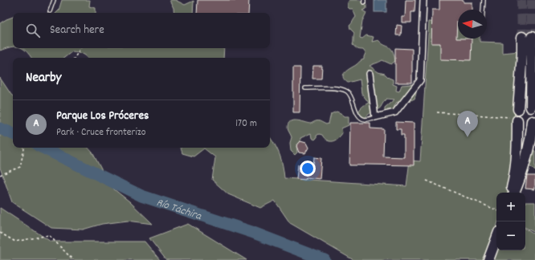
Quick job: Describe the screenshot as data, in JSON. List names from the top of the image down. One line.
{"water":["Río Táchira"],"north":"left","page":{"search":"Search here","heading":"Nearby","list":[{"mark":"A","name":"Parque Los Próceres","note":"Park · Cruce fronterizo","value":"170 m"}],"pins":"A","map_buttons":["+","−"]}}
